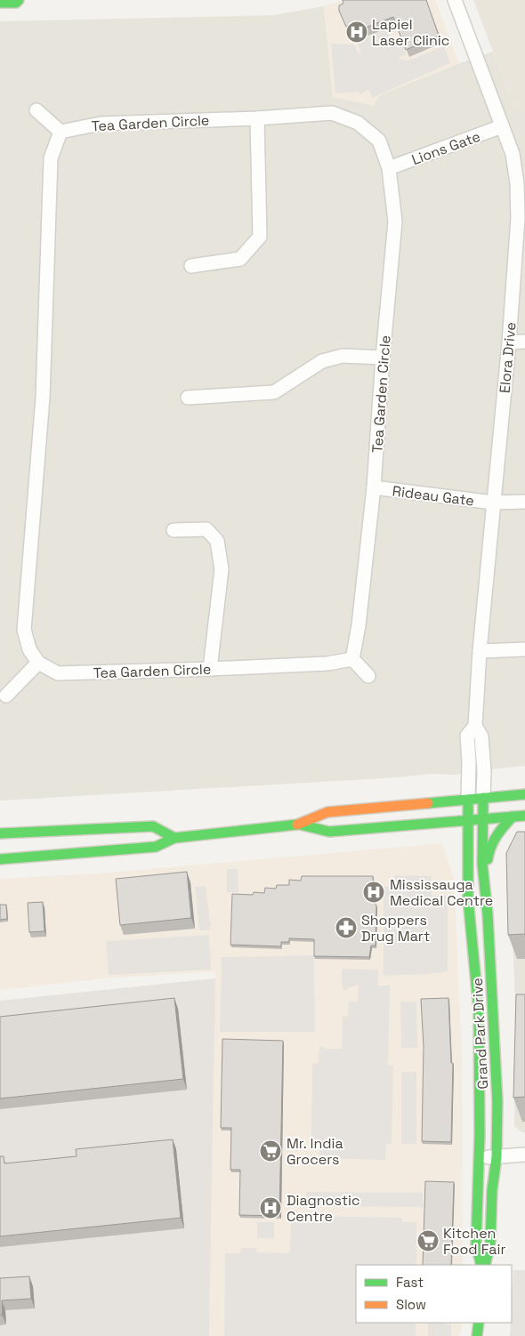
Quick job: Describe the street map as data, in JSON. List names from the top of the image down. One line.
{"streets":{"main road":["Grand Park Drive"],"street":["Tea Garden Circle","Lions Gate","Elora Drive","Rideau Gate"]},"crossings":[["Tea Garden Circle","Lions Gate"],["Tea Garden Circle","Rideau Gate"],["Lions Gate","Elora Drive"],["Elora Drive","Rideau Gate"],["Elora Drive","Grand Park Drive"]],"places":{"hospital":["Lapiel Laser Clinic","Mississauga Medical Centre","Diagnostic Centre"],"pharmacy":["Shoppers Drug Mart"],"supermarket":["Mr. India Grocers","Kitchen Food Fair"]},"legend":["Fast","Slow"]}
